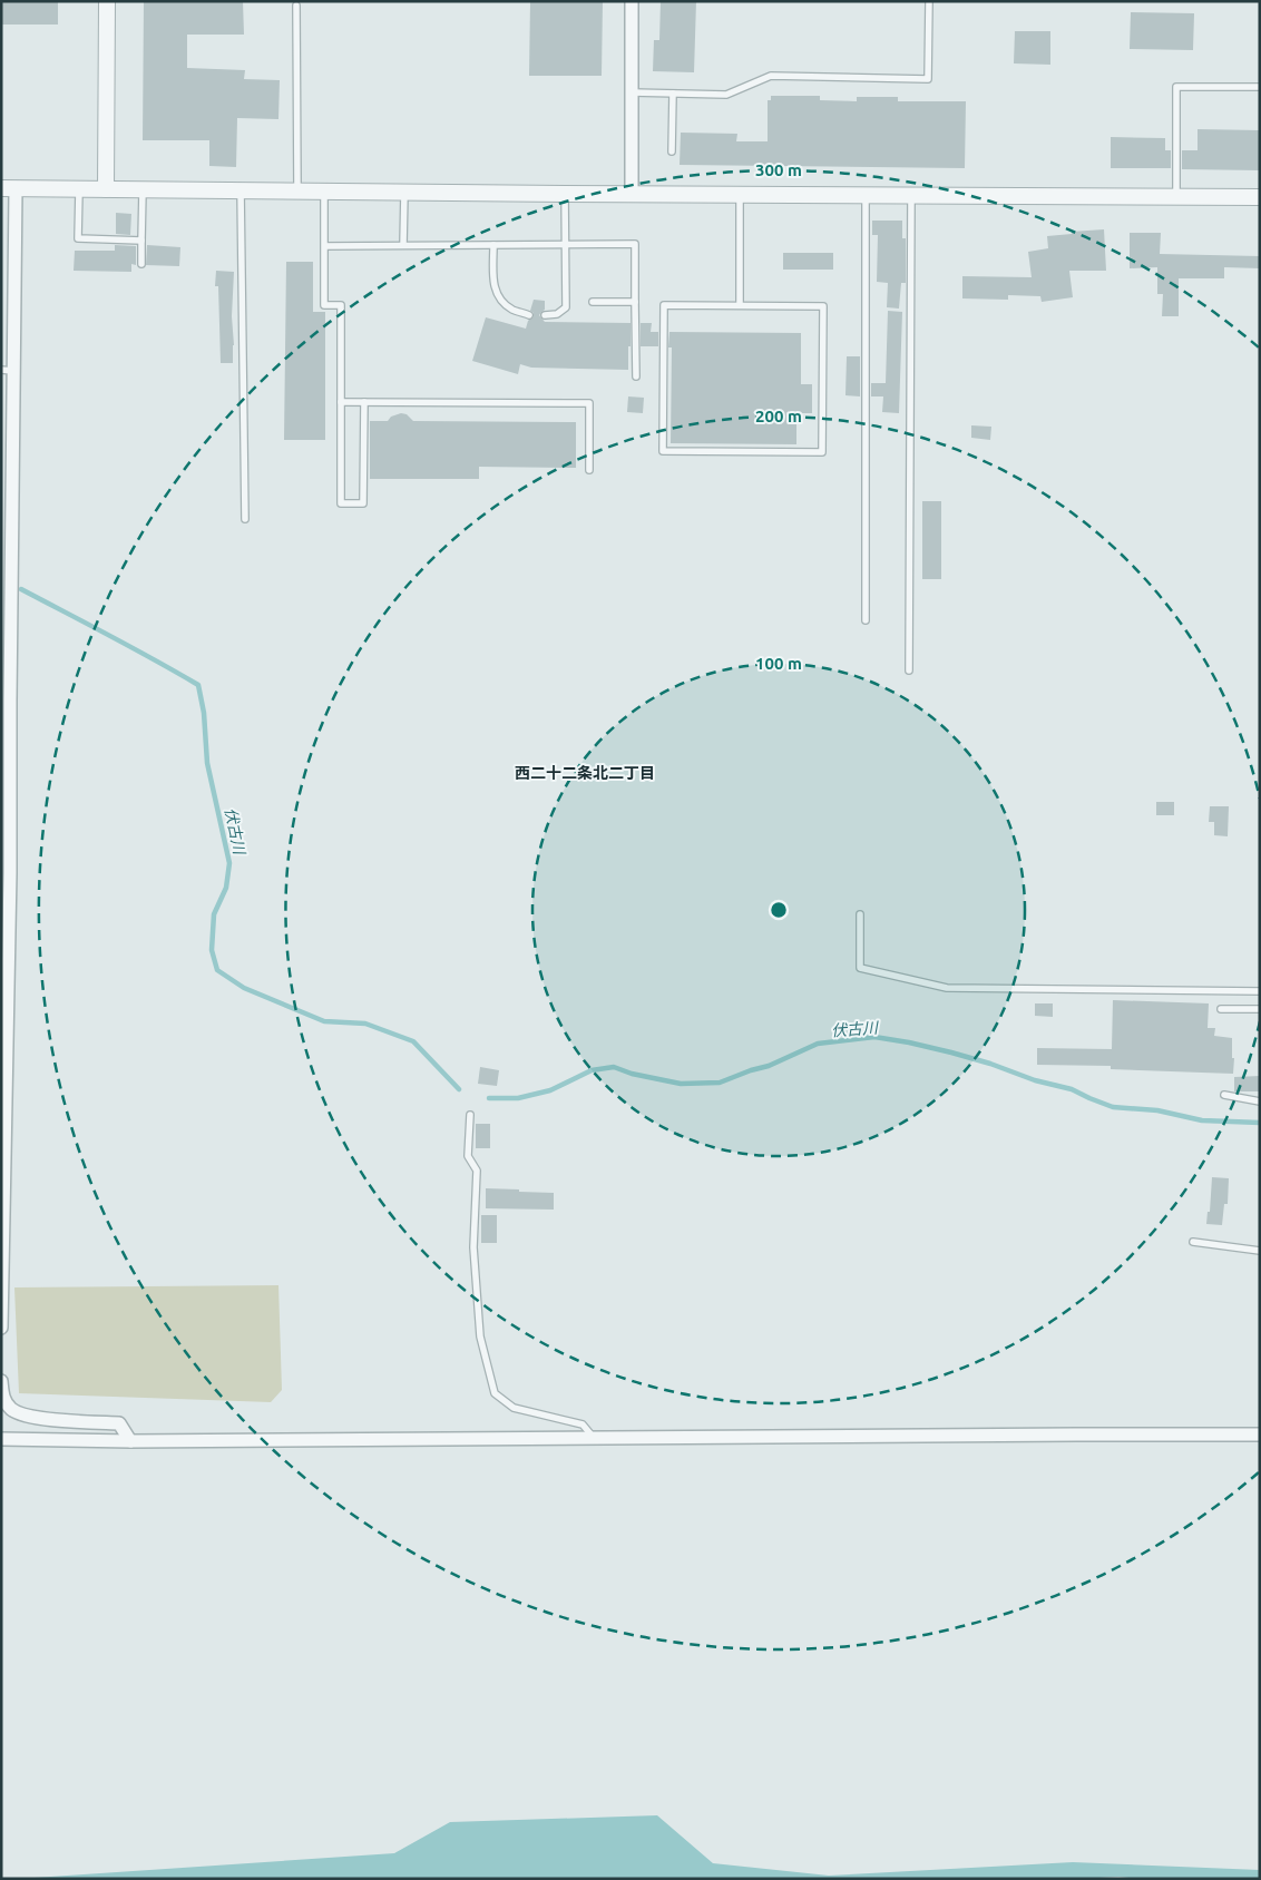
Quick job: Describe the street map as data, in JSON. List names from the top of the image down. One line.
{"districts":["西二十二条北二丁目"],"water":["伏古川"],"rings":["300 m","200 m","100 m"]}
